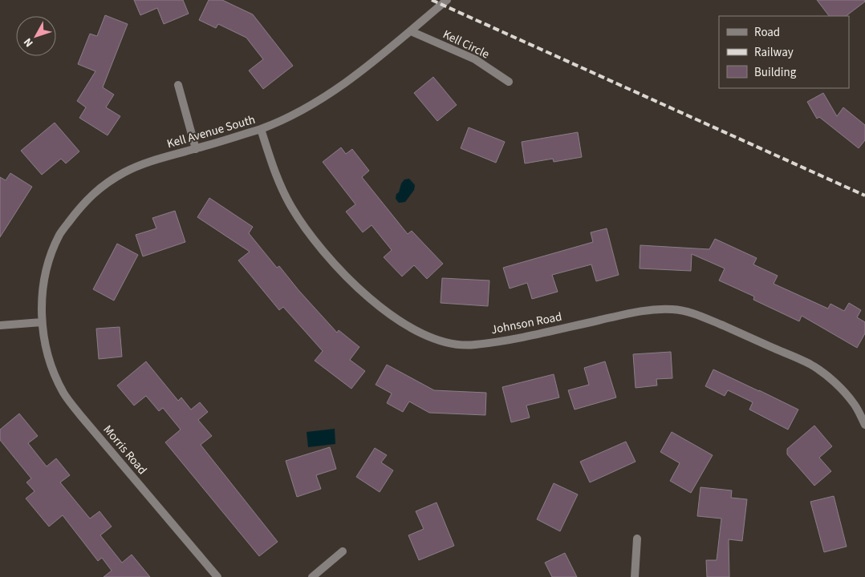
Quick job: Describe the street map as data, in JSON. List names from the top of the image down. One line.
{"streets":{"street":["Kell Circle","Kell Avenue South","Johnson Road","Morris Road"]},"crossings":[["Kell Circle","Kell Avenue South"],["Kell Avenue South","Johnson Road"],["Kell Avenue South","Morris Road"]],"legend":["Road","Railway","Building"],"north":"bottom left"}
